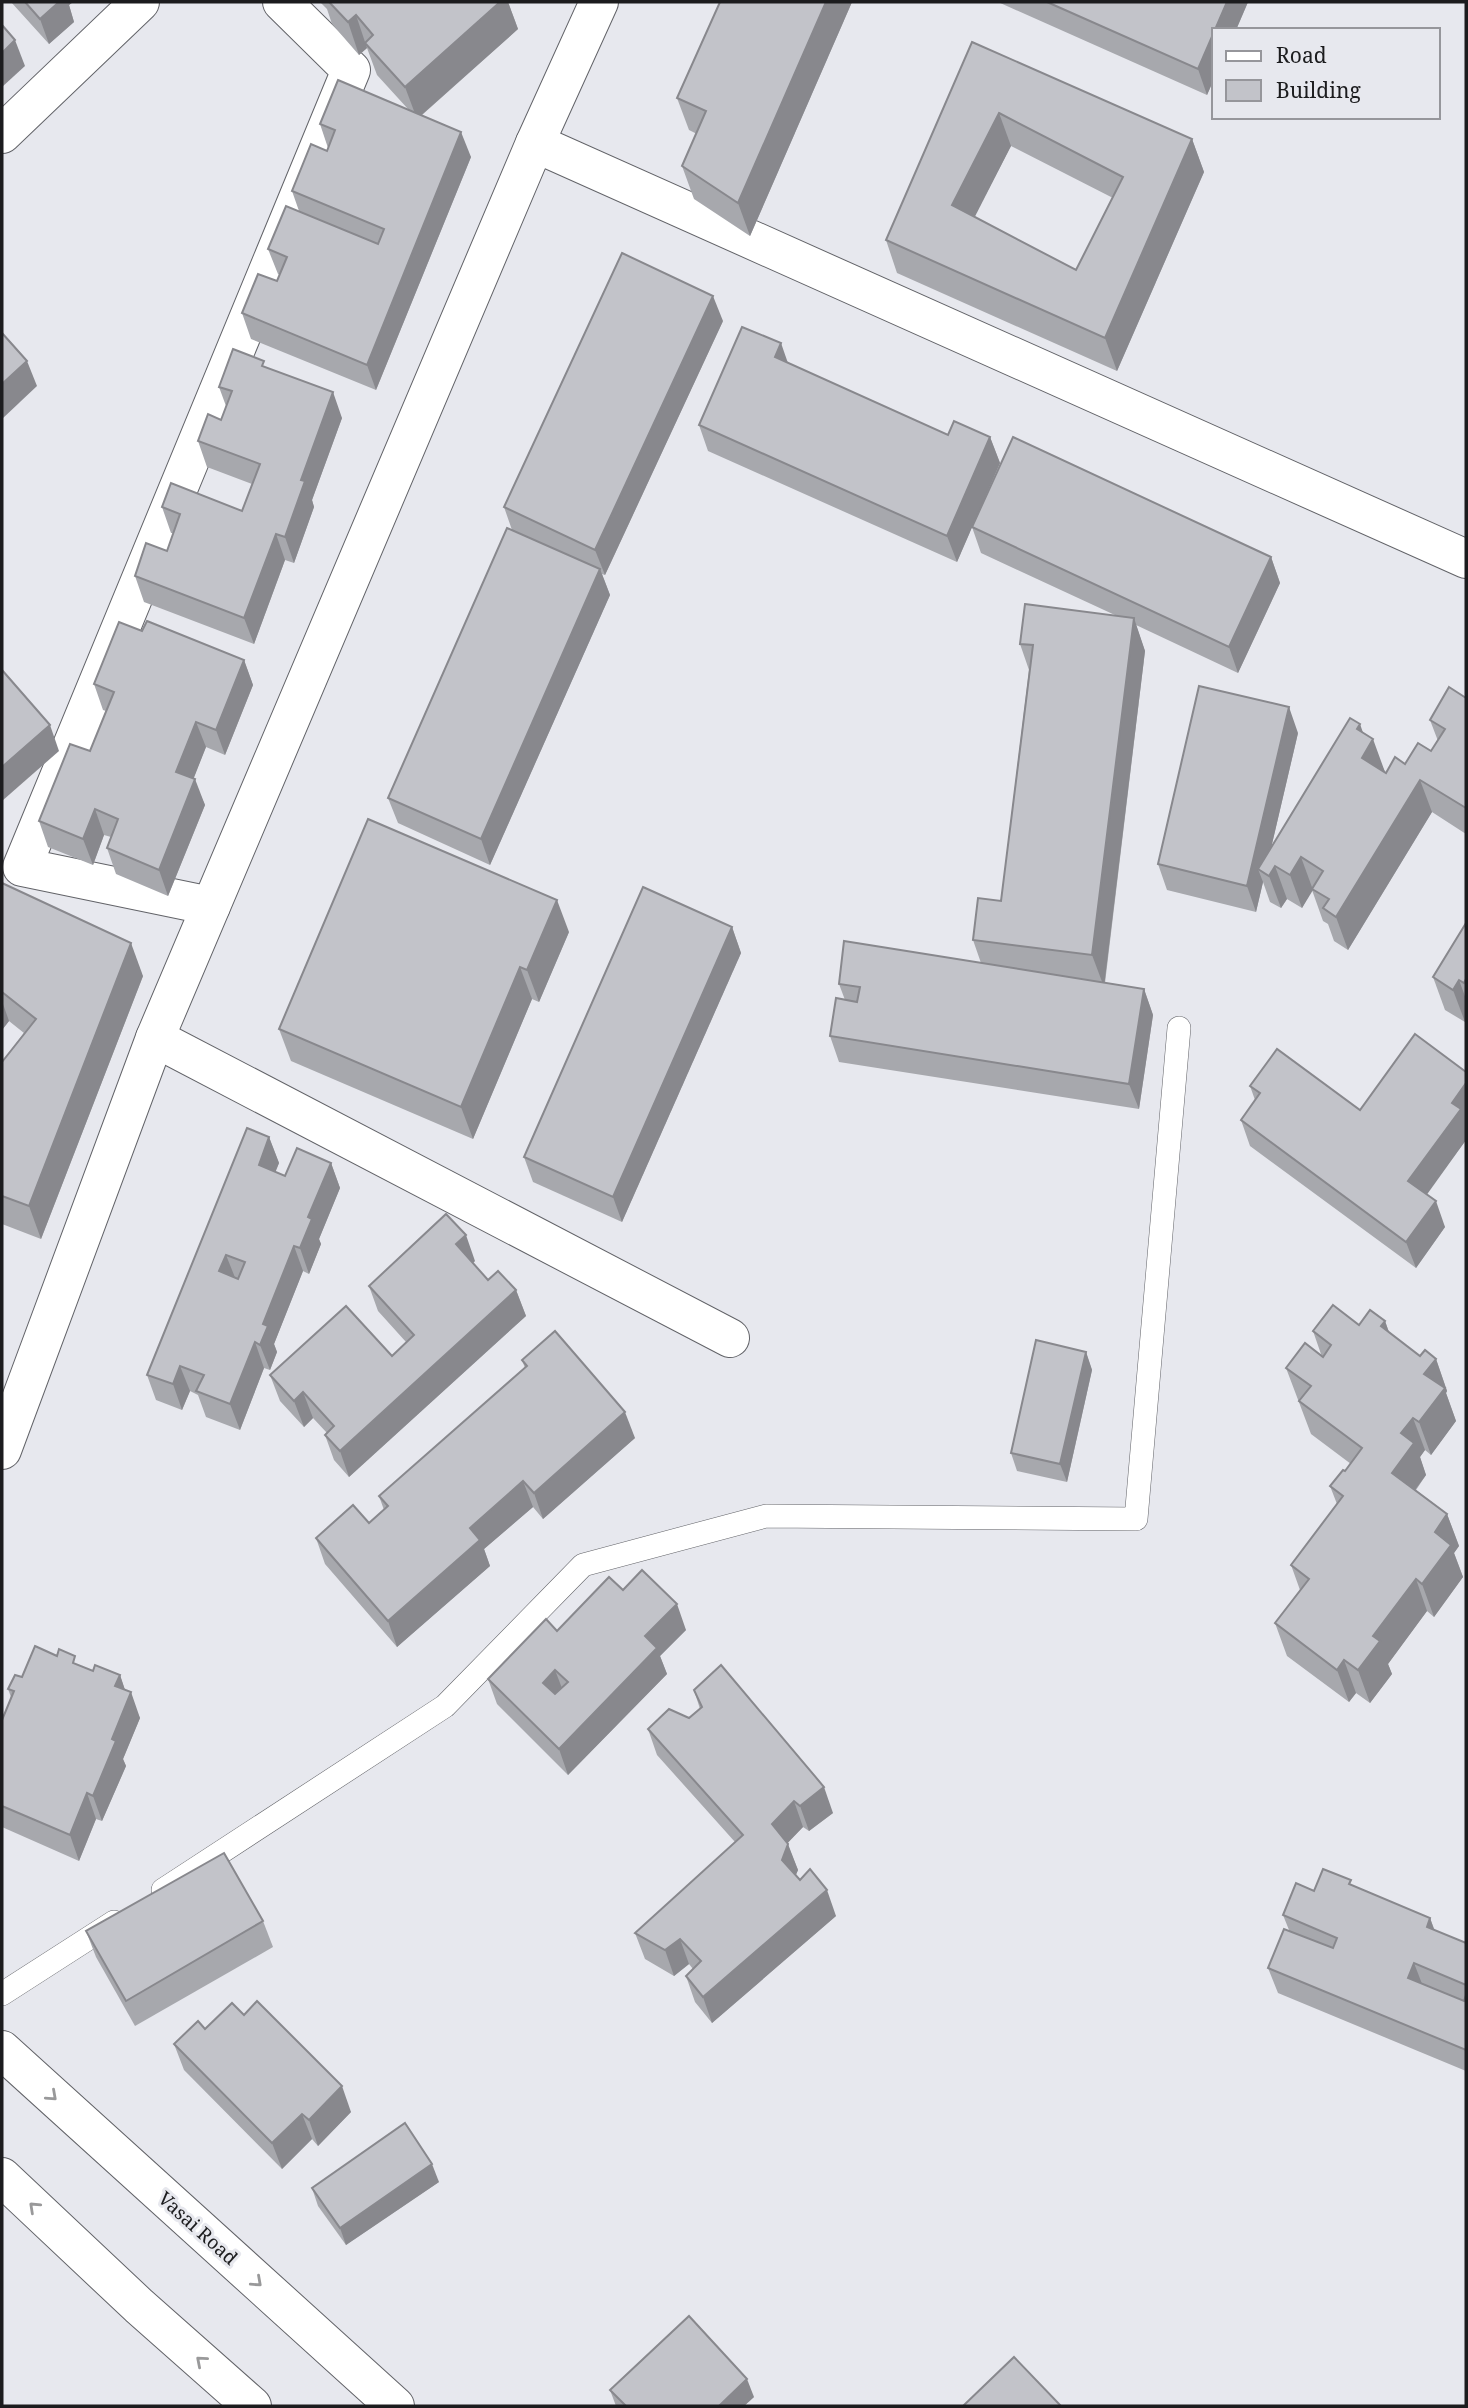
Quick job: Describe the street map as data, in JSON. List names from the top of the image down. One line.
{"streets":{"street":["Vasai Road"]},"legend":["Road","Building"]}
